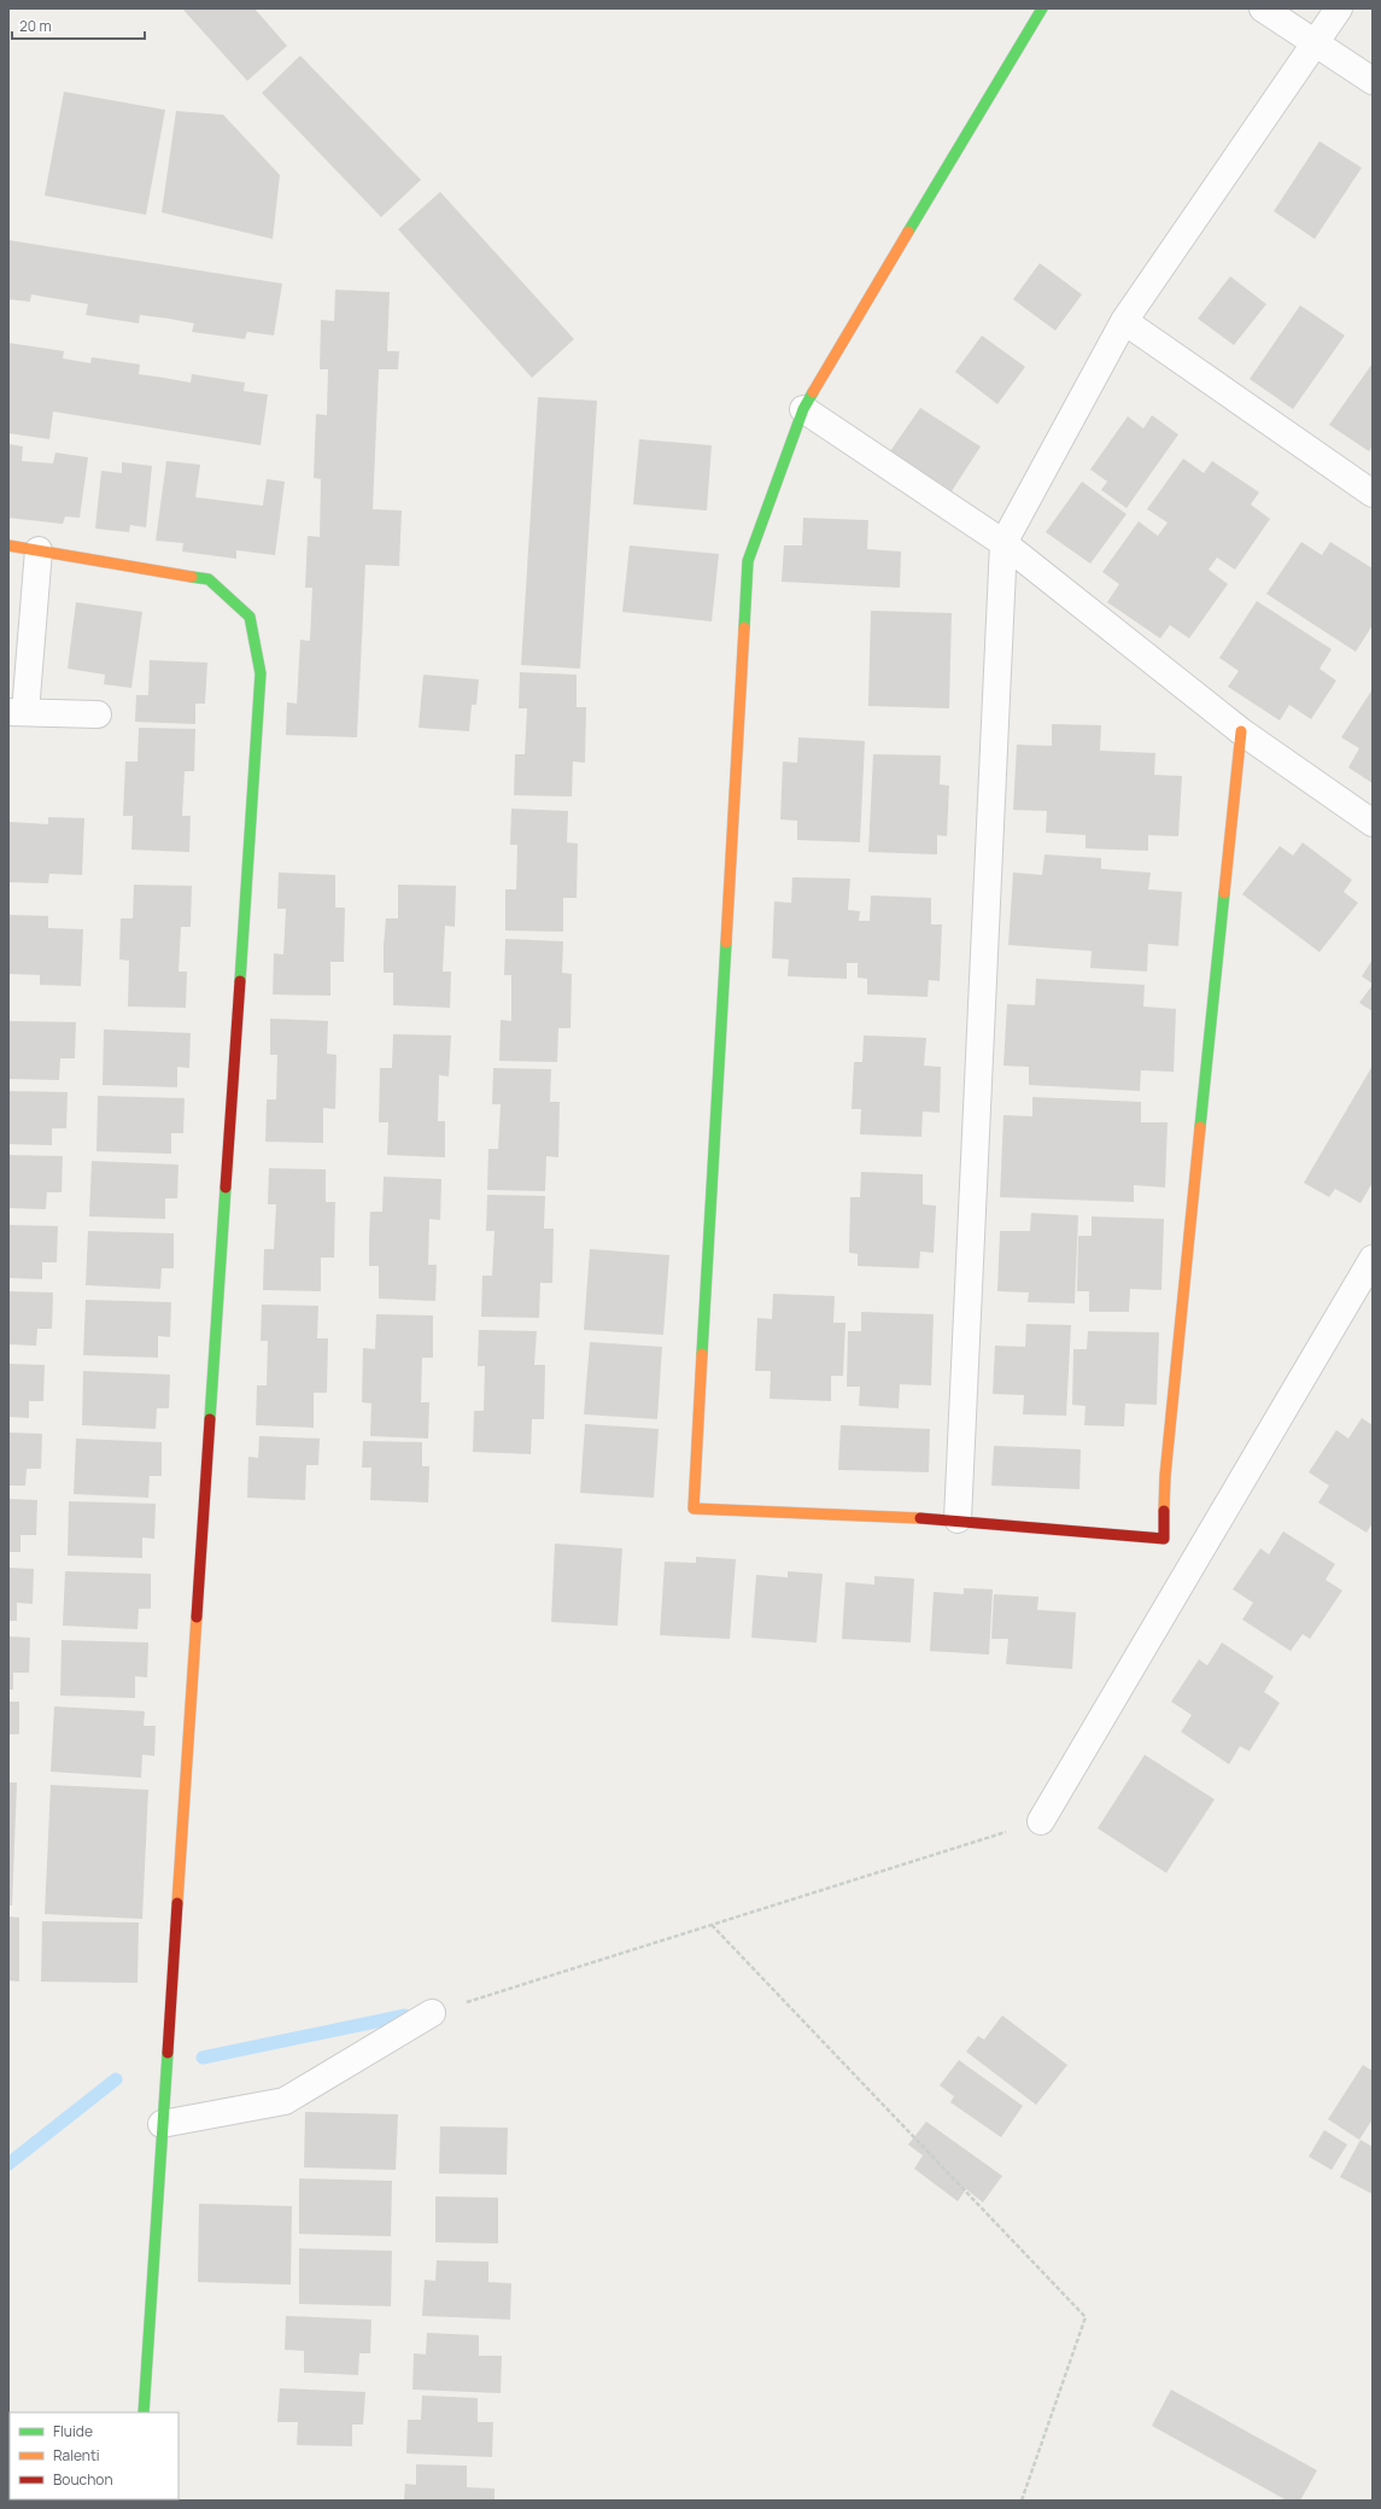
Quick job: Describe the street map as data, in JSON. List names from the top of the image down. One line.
{"legend":["Fluide","Ralenti","Bouchon"],"scale_bar":"20 m"}
